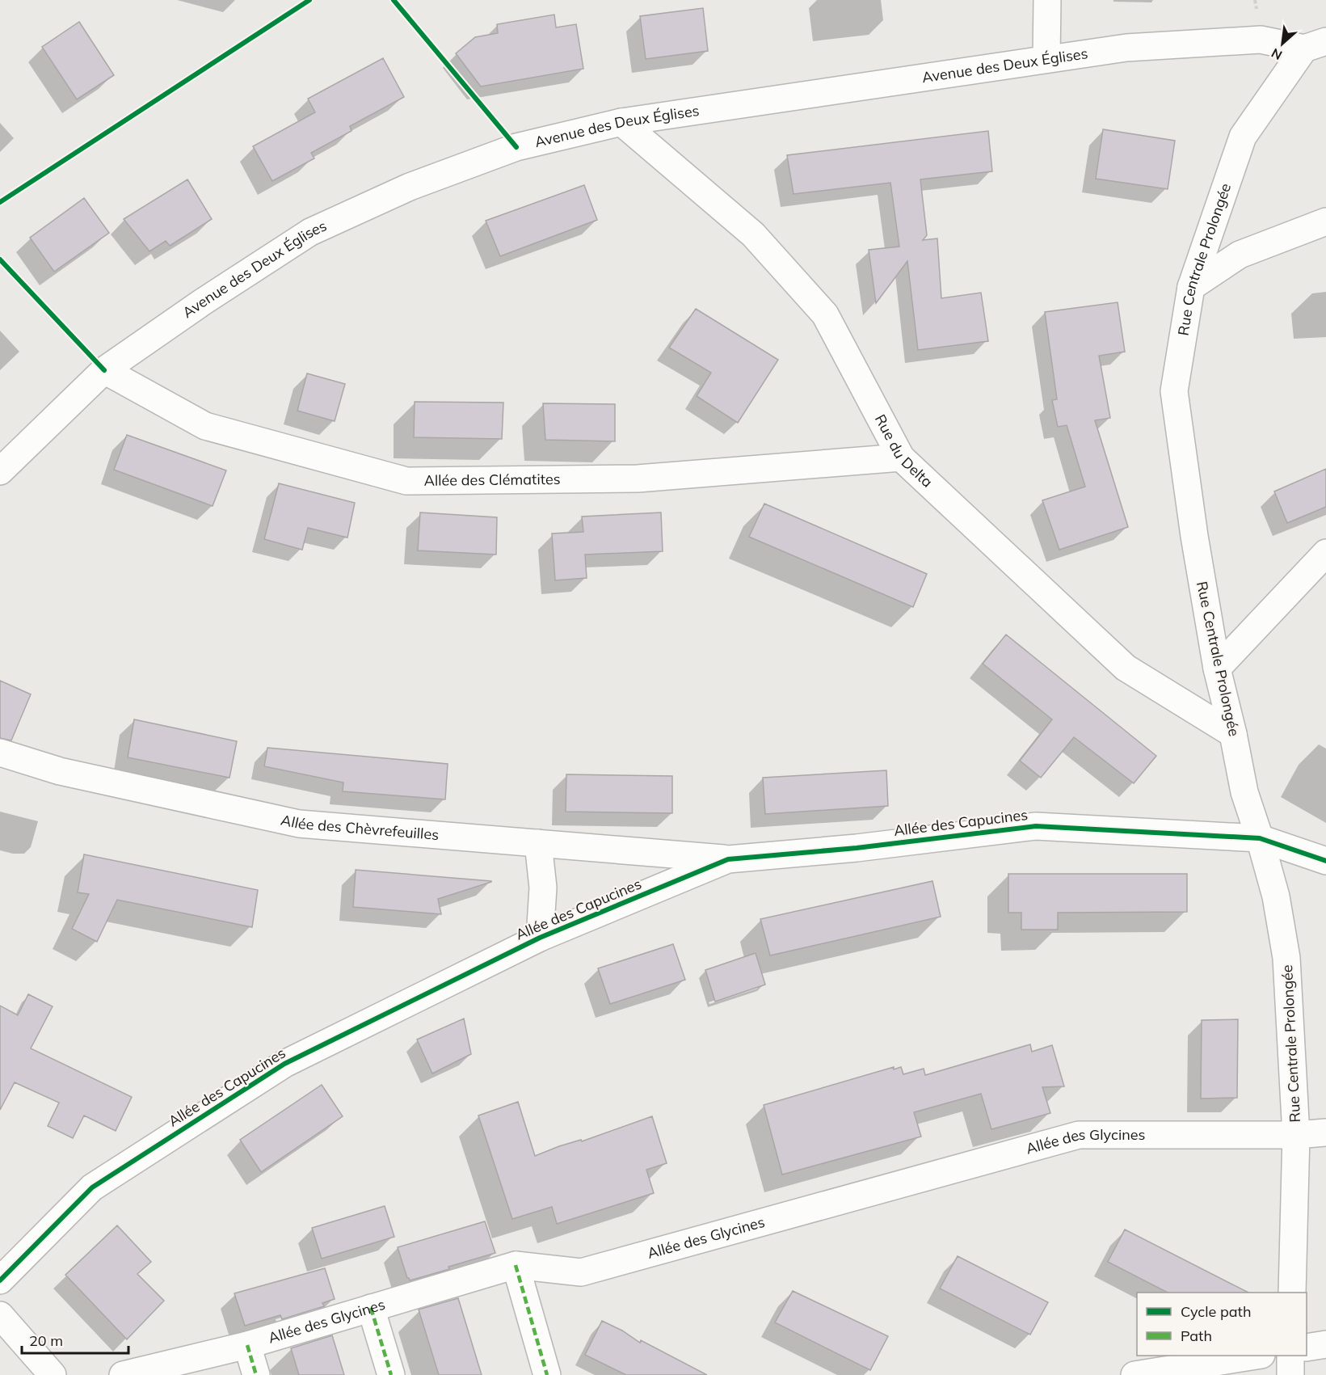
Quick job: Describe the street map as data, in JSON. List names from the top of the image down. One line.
{"streets":{"street":["Avenue des Deux Églises","Rue Centrale Prolongée","Rue du Delta","Allée des Clématites","Allée des Capucines","Allée des Chèvrefeuilles","Allée des Glycines"]},"crossings":[["Avenue des Deux Églises","Rue Centrale Prolongée"],["Avenue des Deux Églises","Rue du Delta"],["Avenue des Deux Églises","Allée des Clématites"],["Rue Centrale Prolongée","Rue du Delta"],["Rue Centrale Prolongée","Allée des Capucines"],["Rue Centrale Prolongée","Allée des Glycines"],["Rue du Delta","Allée des Clématites"],["Allée des Capucines","Allée des Chèvrefeuilles"]],"legend":["Cycle path","Path"],"scale_bar":"20 m","north":"bottom left"}
